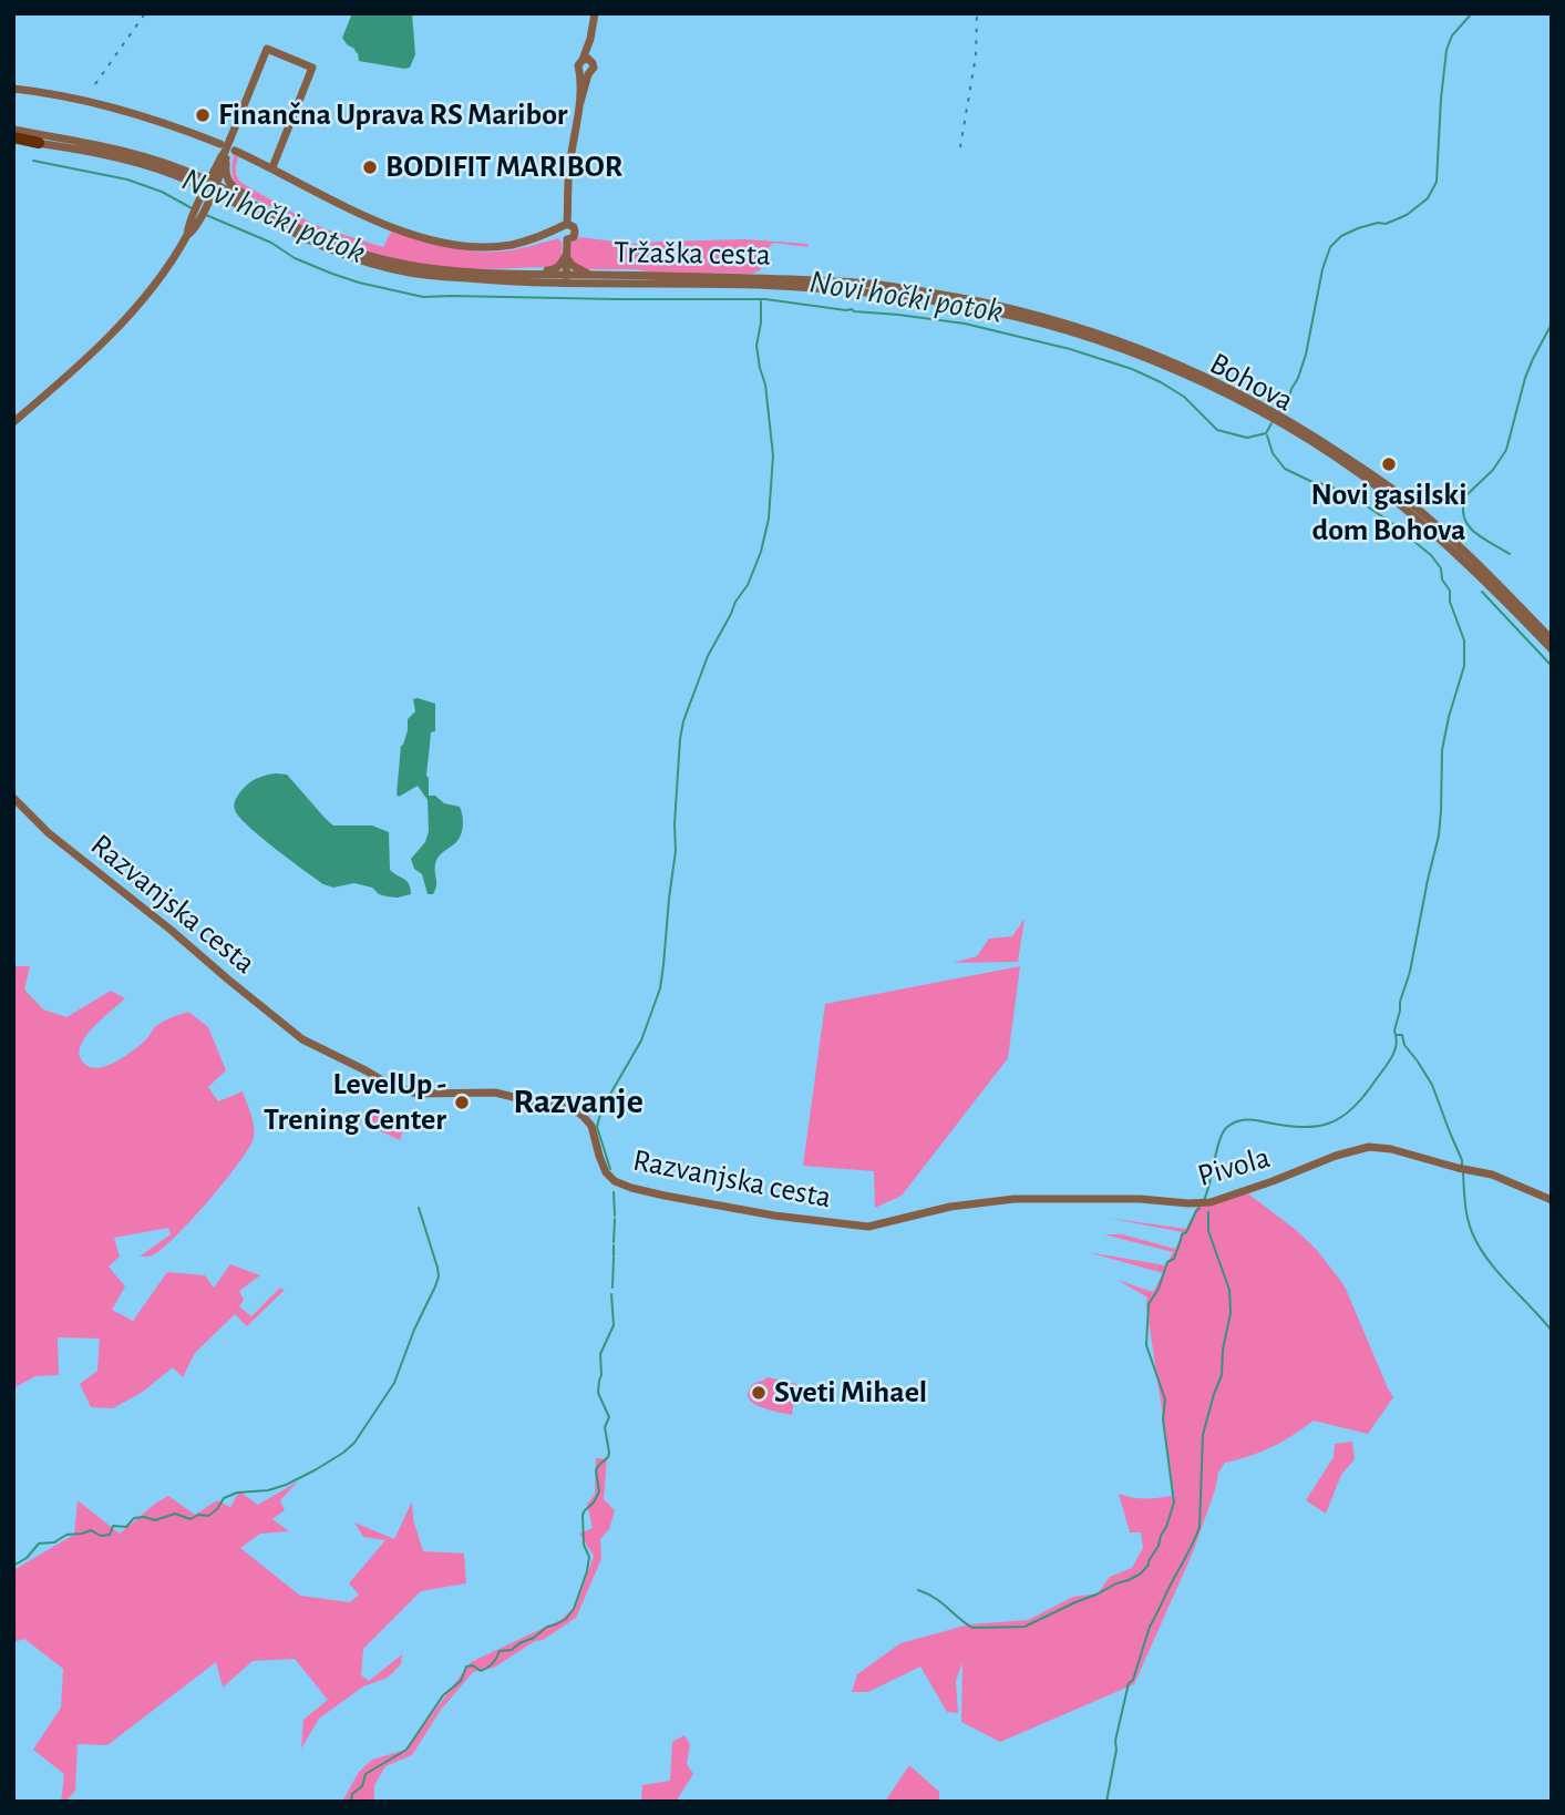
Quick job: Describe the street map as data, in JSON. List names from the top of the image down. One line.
{"streets":{"street":["Tržaška cesta","Bohova","Razvanjska cesta","Pivola"]},"crossings":[["Tržaška cesta","Bohova"],["Razvanjska cesta","Pivola"]],"districts":["Razvanje"],"water":["Novi hočki potok"],"places":["Finančna Uprava RS Maribor","BODIFIT MARIBOR","Novi gasilski dom Bohova","LevelUp - Trening Center","Sveti Mihael"]}
